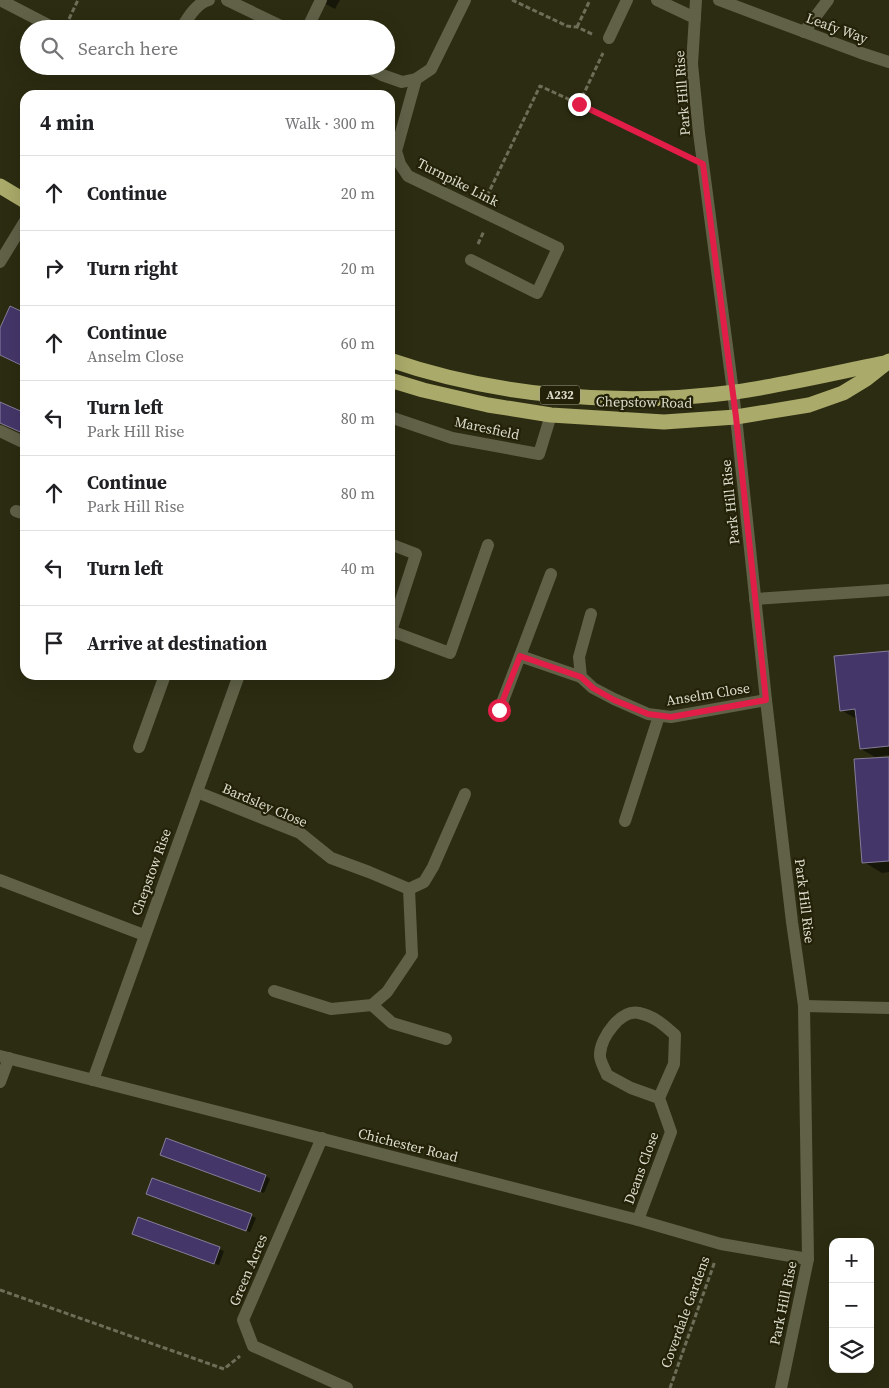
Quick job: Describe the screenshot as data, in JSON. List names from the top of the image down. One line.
{"streets":{"highway":["A232","Chepstow Road"],"street":["Leafy Way","Park Hill Rise","Turnpike Link","Maresfield","Anselm Close","Bardsley Close","Chepstow Rise","Chichester Road","Deans Close","Green Acres"],"path":["Coverdale Gardens"]},"crossings":[["Park Hill Rise","Chepstow Road"],["Park Hill Rise","Anselm Close"],["Park Hill Rise","Chichester Road"],["Chepstow Road","Maresfield"],["Bardsley Close","Chepstow Rise"],["Chepstow Rise","Chichester Road"],["Chichester Road","Deans Close"],["Chichester Road","Green Acres"],["Chichester Road","Coverdale Gardens"]],"page":{"search":"Search here","heading":["4 min","Walk · 300 m"],"list":[["Continue","20 m"],["Turn right","20 m"],["Continue","Anselm Close","60 m"],["Turn left","Park Hill Rise","80 m"],["Continue","Park Hill Rise","80 m"],["Turn left","40 m"],"Arrive at destination"],"map_buttons":["+","−"]}}
